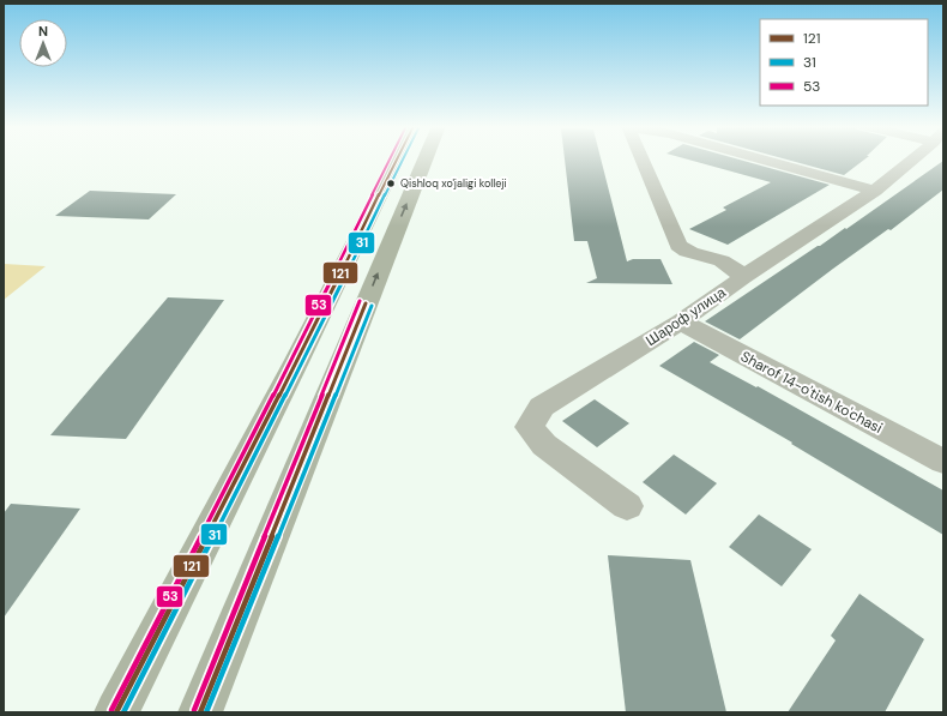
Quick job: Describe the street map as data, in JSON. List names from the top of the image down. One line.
{"streets":{"street":["Шароф улица","Sharof 14-o'tish ko'chasi"]},"crossings":[["Шароф улица","Sharof 14-o'tish ko'chasi"]],"places":["Qishloq xo'jaligi kolleji"],"lines":["transit line 121","transit line 31","transit line 53"],"legend":["121","31","53"],"north":"top"}
